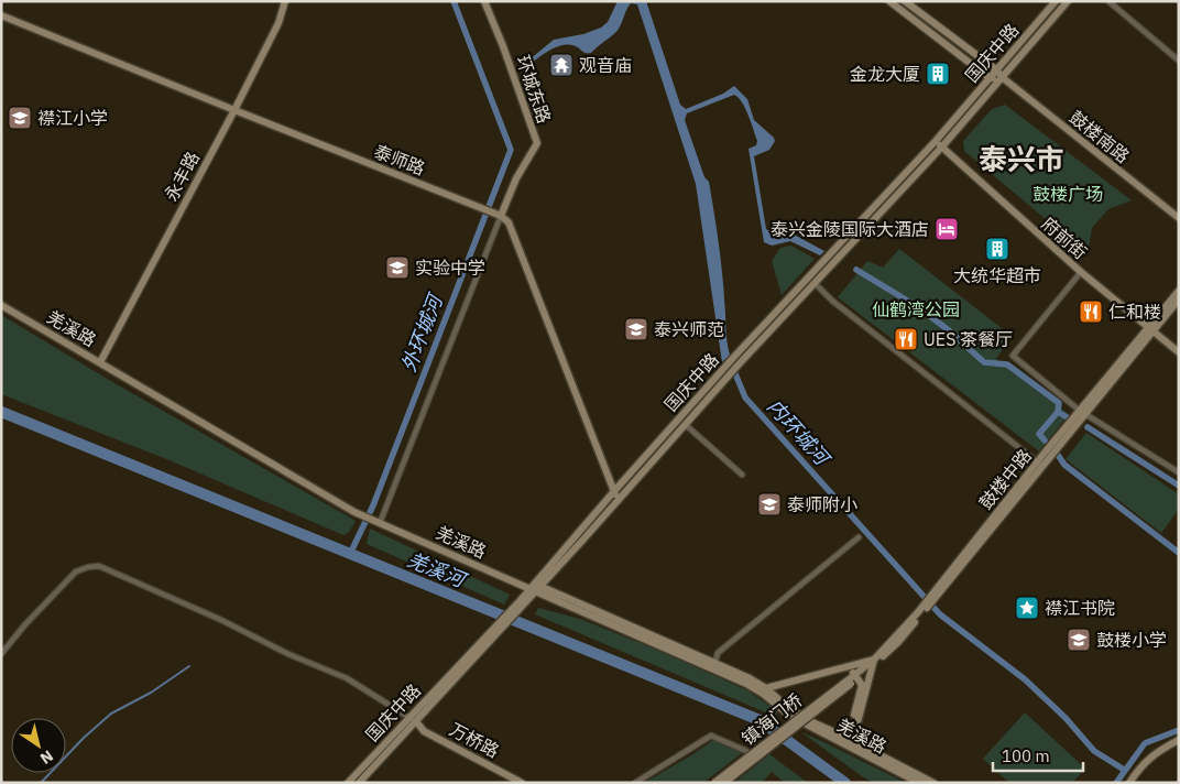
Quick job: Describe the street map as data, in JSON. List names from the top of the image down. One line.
{"streets":{"street":["国庆中路","环城东路","鼓楼南路","泰师路","永丰路","府前街","羌溪路","鼓楼中路","镇海门桥","万桥路"]},"crossings":[["国庆中路","鼓楼南路"],["国庆中路","府前街"],["国庆中路","羌溪路"],["国庆中路","万桥路"],["环城东路","泰师路"],["泰师路","永丰路"],["永丰路","羌溪路"],["府前街","鼓楼中路"]],"districts":["泰兴市"],"water":["外环城河","内环城河","羌溪河"],"parks":["鼓楼广场","仙鹤湾公园"],"places":{"temple":["观音庙"],"building":["金龙大厦","大统华超市"],"school or university":["襟江小学","实验中学","泰兴师范","泰师附小","鼓楼小学"],"hotel":["泰兴金陵国际大酒店"],"restaurant":["仁和楼","UES 茶餐厅"],"place":["襟江书院"]},"scale_bar":"100 m","north":"bottom right"}
